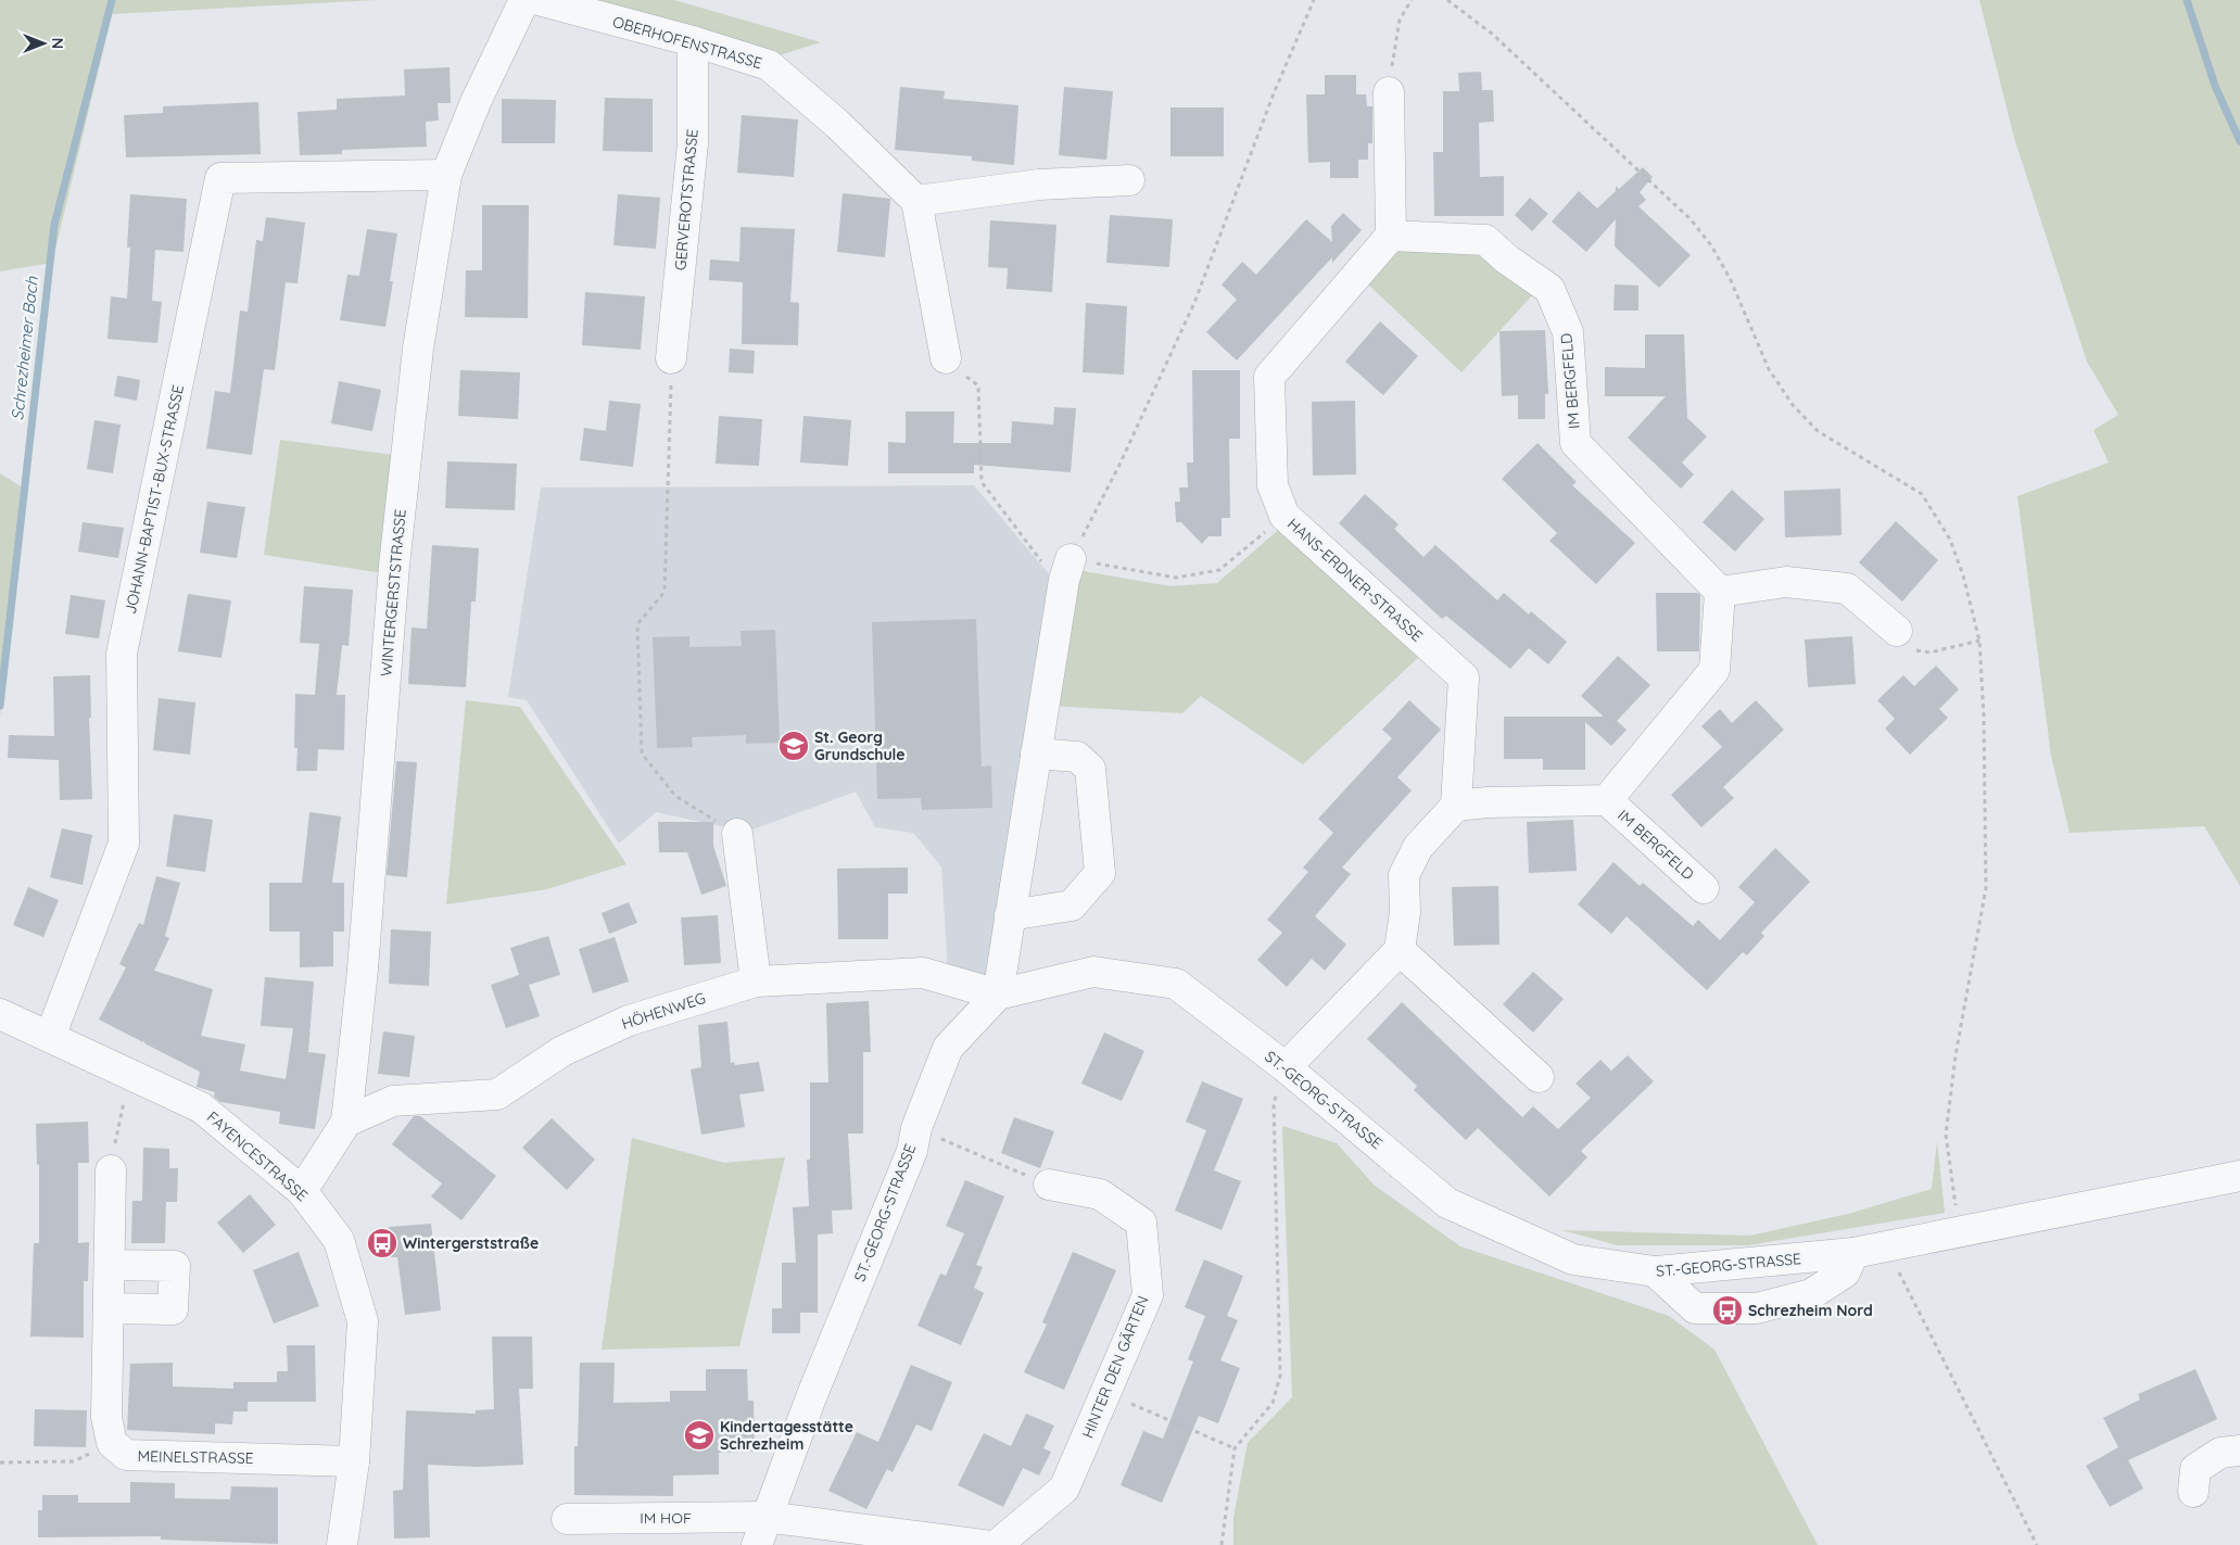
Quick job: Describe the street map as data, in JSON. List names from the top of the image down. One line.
{"streets":{"street":["OBERHOFENSTRASSE","GERVEROTSTRASSE","IM BERGFELD","JOHANN-BAPTIST-BUX-STRASSE","HANS-ERDNER-STRASSE","WINTERGERSTSTRASSE","HÖHENWEG","ST.-GEORG-STRASSE","FAYENCESTRASSE","HINTER DEN GÄRTEN","MEINELSTRASSE","IM HOF"]},"crossings":[["OBERHOFENSTRASSE","GERVEROTSTRASSE"],["IM BERGFELD","HANS-ERDNER-STRASSE"],["JOHANN-BAPTIST-BUX-STRASSE","WINTERGERSTSTRASSE"],["JOHANN-BAPTIST-BUX-STRASSE","FAYENCESTRASSE"],["WINTERGERSTSTRASSE","HÖHENWEG"],["WINTERGERSTSTRASSE","FAYENCESTRASSE"],["HÖHENWEG","ST.-GEORG-STRASSE"],["ST.-GEORG-STRASSE","IM HOF"],["FAYENCESTRASSE","MEINELSTRASSE"]],"water":["Schrezheimer Bach"],"places":{"school or university":["St. Georg Grundschule","Kindertagesstätte Schrezheim"],"bus stop":["Wintergerststraße","Schrezheim Nord"]},"north":"right"}
